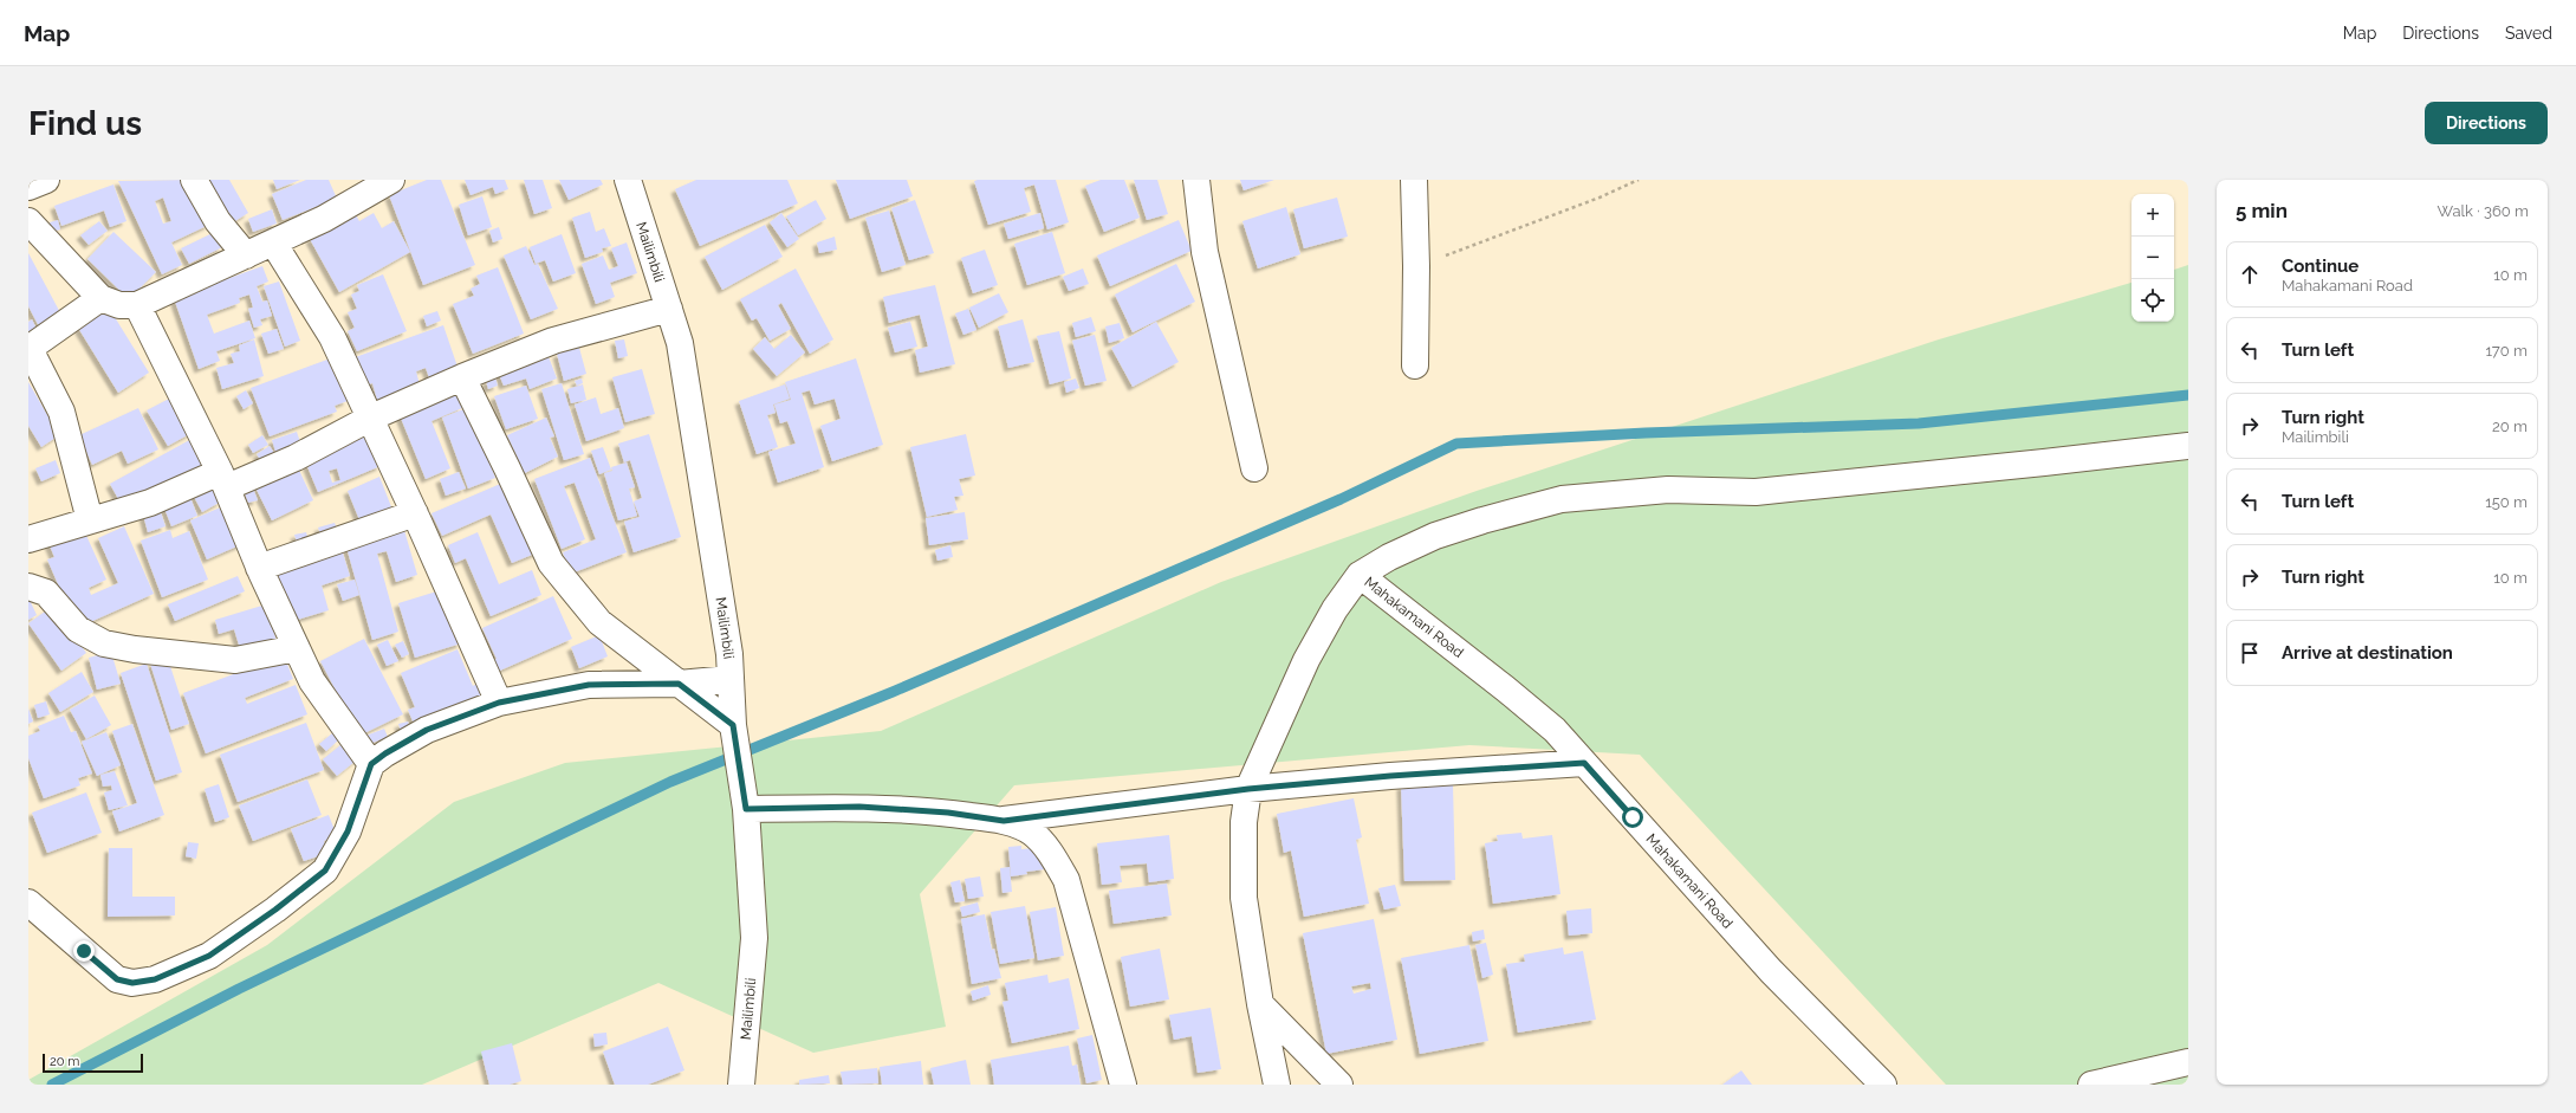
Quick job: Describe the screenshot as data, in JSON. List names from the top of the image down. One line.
{"streets":{"street":["Mailimbili","Mahakamani Road"]},"scale_bar":"20 m","page":{"header":"Map","nav":["Map","Directions","Saved"],"buttons":"Directions","title":"Find us","heading":["5 min","Walk · 360 m"],"map_buttons":["+","−"],"list":[["Continue","Mahakamani Road","10 m"],["Turn left","170 m"],["Turn right","Mailimbili","20 m"],["Turn left","150 m"],["Turn right","10 m"],"Arrive at destination"],"scale":"20 m"}}
